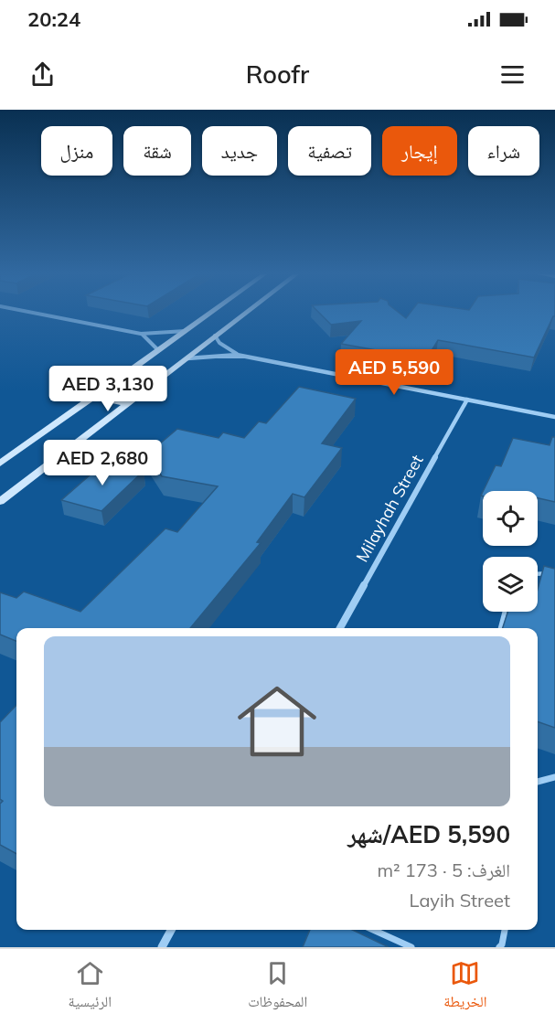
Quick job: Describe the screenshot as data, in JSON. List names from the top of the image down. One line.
{"streets":{"street":["Milayhah Street"]},"page":{"status":"20:24","header":"Roofr","chip":["شراء","إيجار","تصفية","جديد","شقة","منزل"],"price":["AED 5,590","AED 3,130","AED 2,680"],"list":[{"name":"AED 5,590/شهر","note":"الغرف: 5 · 173 m² · Layih Street"}],"tabs":["الخريطة","المحفوظات","الرئيسية"]}}
